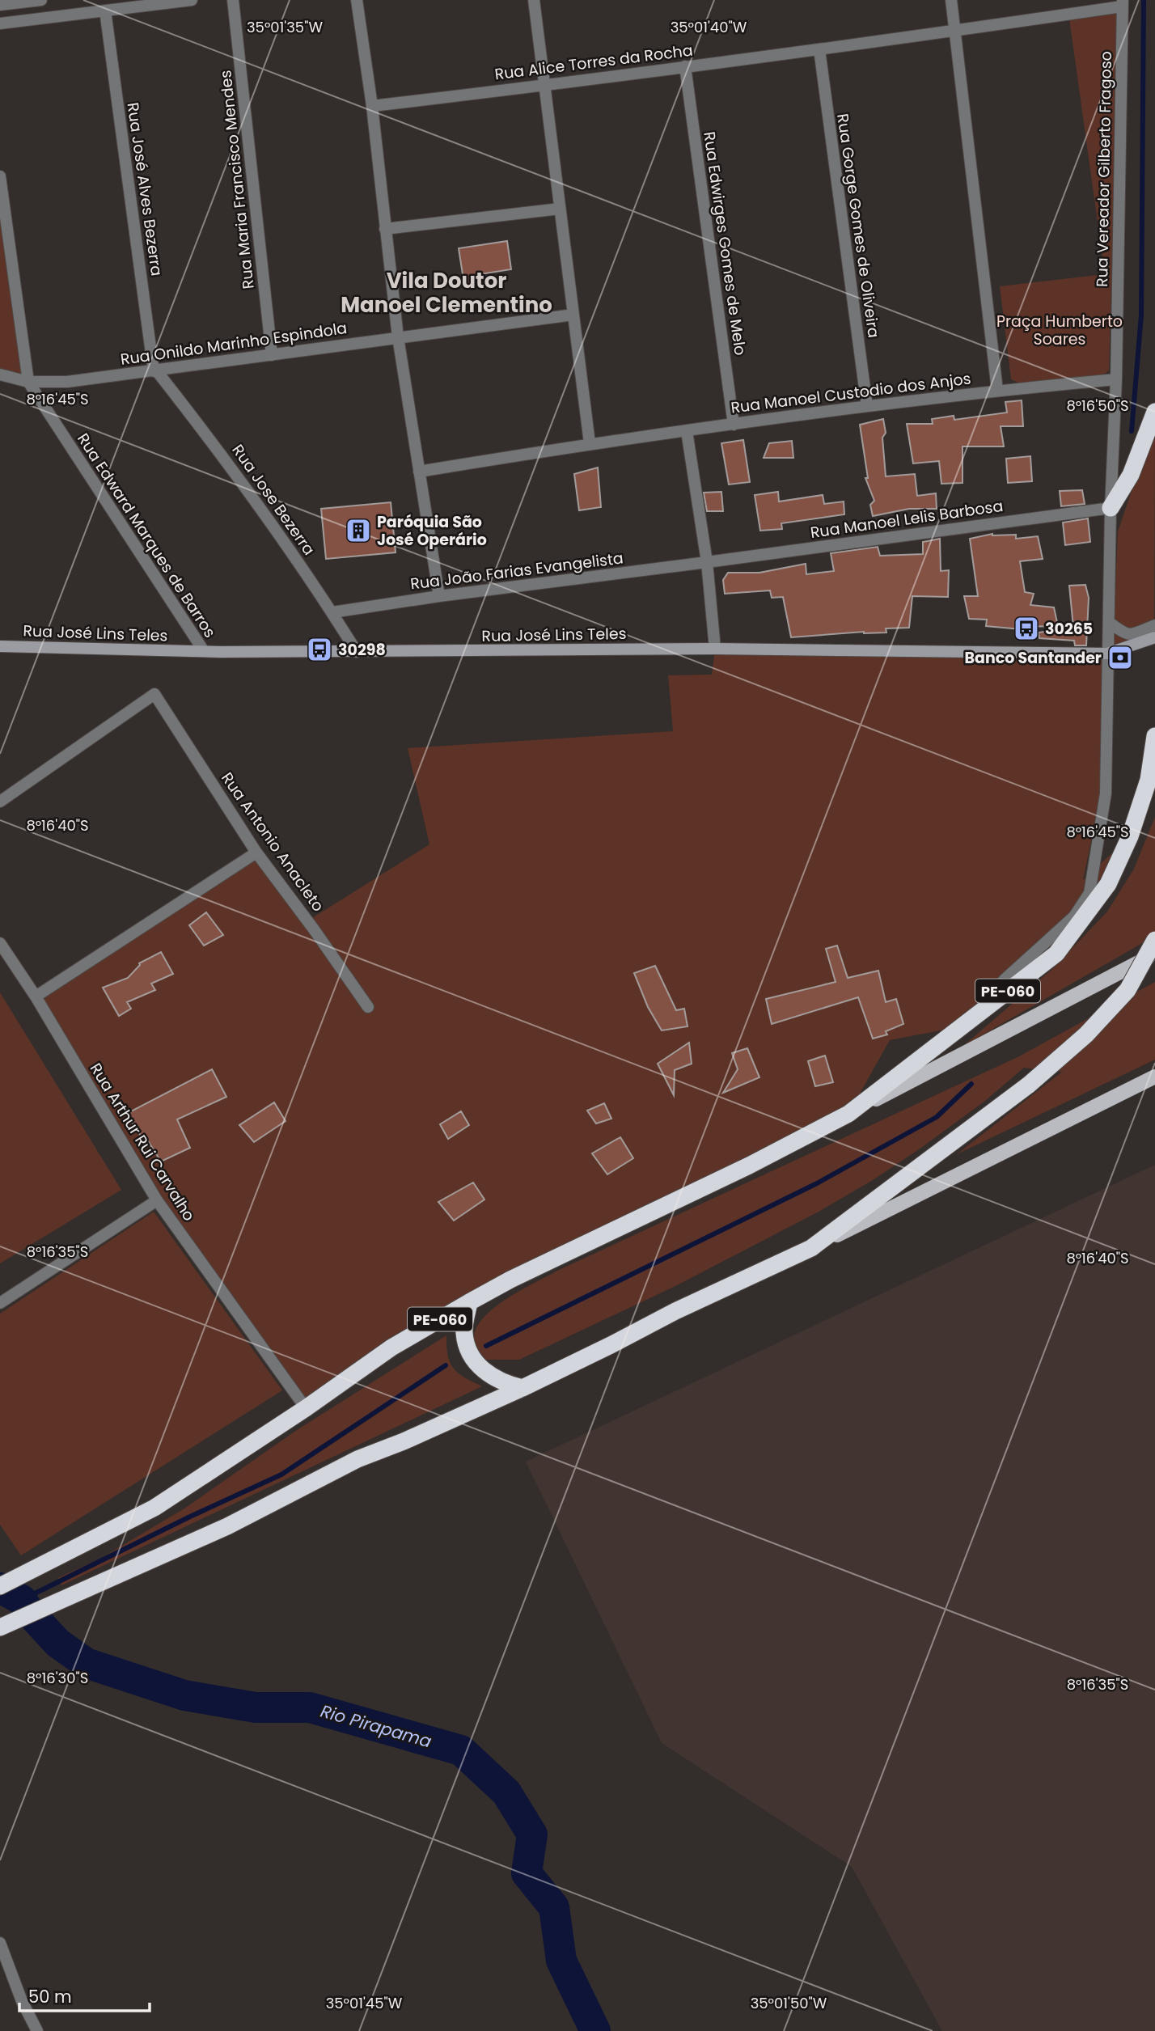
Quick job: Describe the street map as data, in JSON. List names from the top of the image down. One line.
{"streets":{"highway":["PE-060"],"street":["Rua Alice Torres da Rocha","Rua Vereador Gilberto Fragoso","Rua Maria Francisco Mendes","Rua José Alves Bezerra","Rua Gorge Gomes de Oliveira","Rua Edwirges Gomes de Melo","Rua Onildo Marinho Espindola","Rua Manoel Custodio dos Anjos","Rua Jose Bezerra","Rua Manoel Lelis Barbosa","Rua Edward Marques de Barros","Rua João Farias Evangelista","Rua José Lins Teles","Rua Antonio Anacleto","Rua Arthur Rui Carvalho"]},"crossings":[["Rua Alice Torres da Rocha","Rua Vereador Gilberto Fragoso"],["Rua Alice Torres da Rocha","Rua Gorge Gomes de Oliveira"],["Rua Alice Torres da Rocha","Rua Edwirges Gomes de Melo"],["Rua Vereador Gilberto Fragoso","Rua Manoel Custodio dos Anjos"],["Rua Vereador Gilberto Fragoso","Rua Manoel Lelis Barbosa"],["Rua Vereador Gilberto Fragoso","Rua José Lins Teles"],["Rua Vereador Gilberto Fragoso","PE-060"],["Rua Maria Francisco Mendes","Rua Onildo Marinho Espindola"],["Rua José Alves Bezerra","Rua Onildo Marinho Espindola"],["Rua José Alves Bezerra","Rua Jose Bezerra"],["Rua Gorge Gomes de Oliveira","Rua Manoel Custodio dos Anjos"],["Rua Edwirges Gomes de Melo","Rua Manoel Custodio dos Anjos"],["Rua Onildo Marinho Espindola","Rua Jose Bezerra"],["Rua Onildo Marinho Espindola","Rua Edward Marques de Barros"],["Rua Jose Bezerra","Rua João Farias Evangelista"],["Rua Jose Bezerra","Rua José Lins Teles"],["Rua Manoel Lelis Barbosa","Rua João Farias Evangelista"],["Rua Edward Marques de Barros","Rua José Lins Teles"],["PE-060","Rua Arthur Rui Carvalho"]],"districts":["Vila Doutor Manoel Clementino"],"water":["Rio Pirapama"],"parks":["Praça Humberto Soares"],"places":{"building":["Paróquia São José Operário"],"bus stop":["30265","30298"],"bank":["Banco Santander"]},"scale_bar":"50 m","coordinates":["35°01'35\"W","35°01'40\"W","8°16'45\"S","8°16'50\"S","8°16'40\"S","8°16'35\"S","8°16'30\"S","35°01'45\"W","35°01'50\"W"]}
